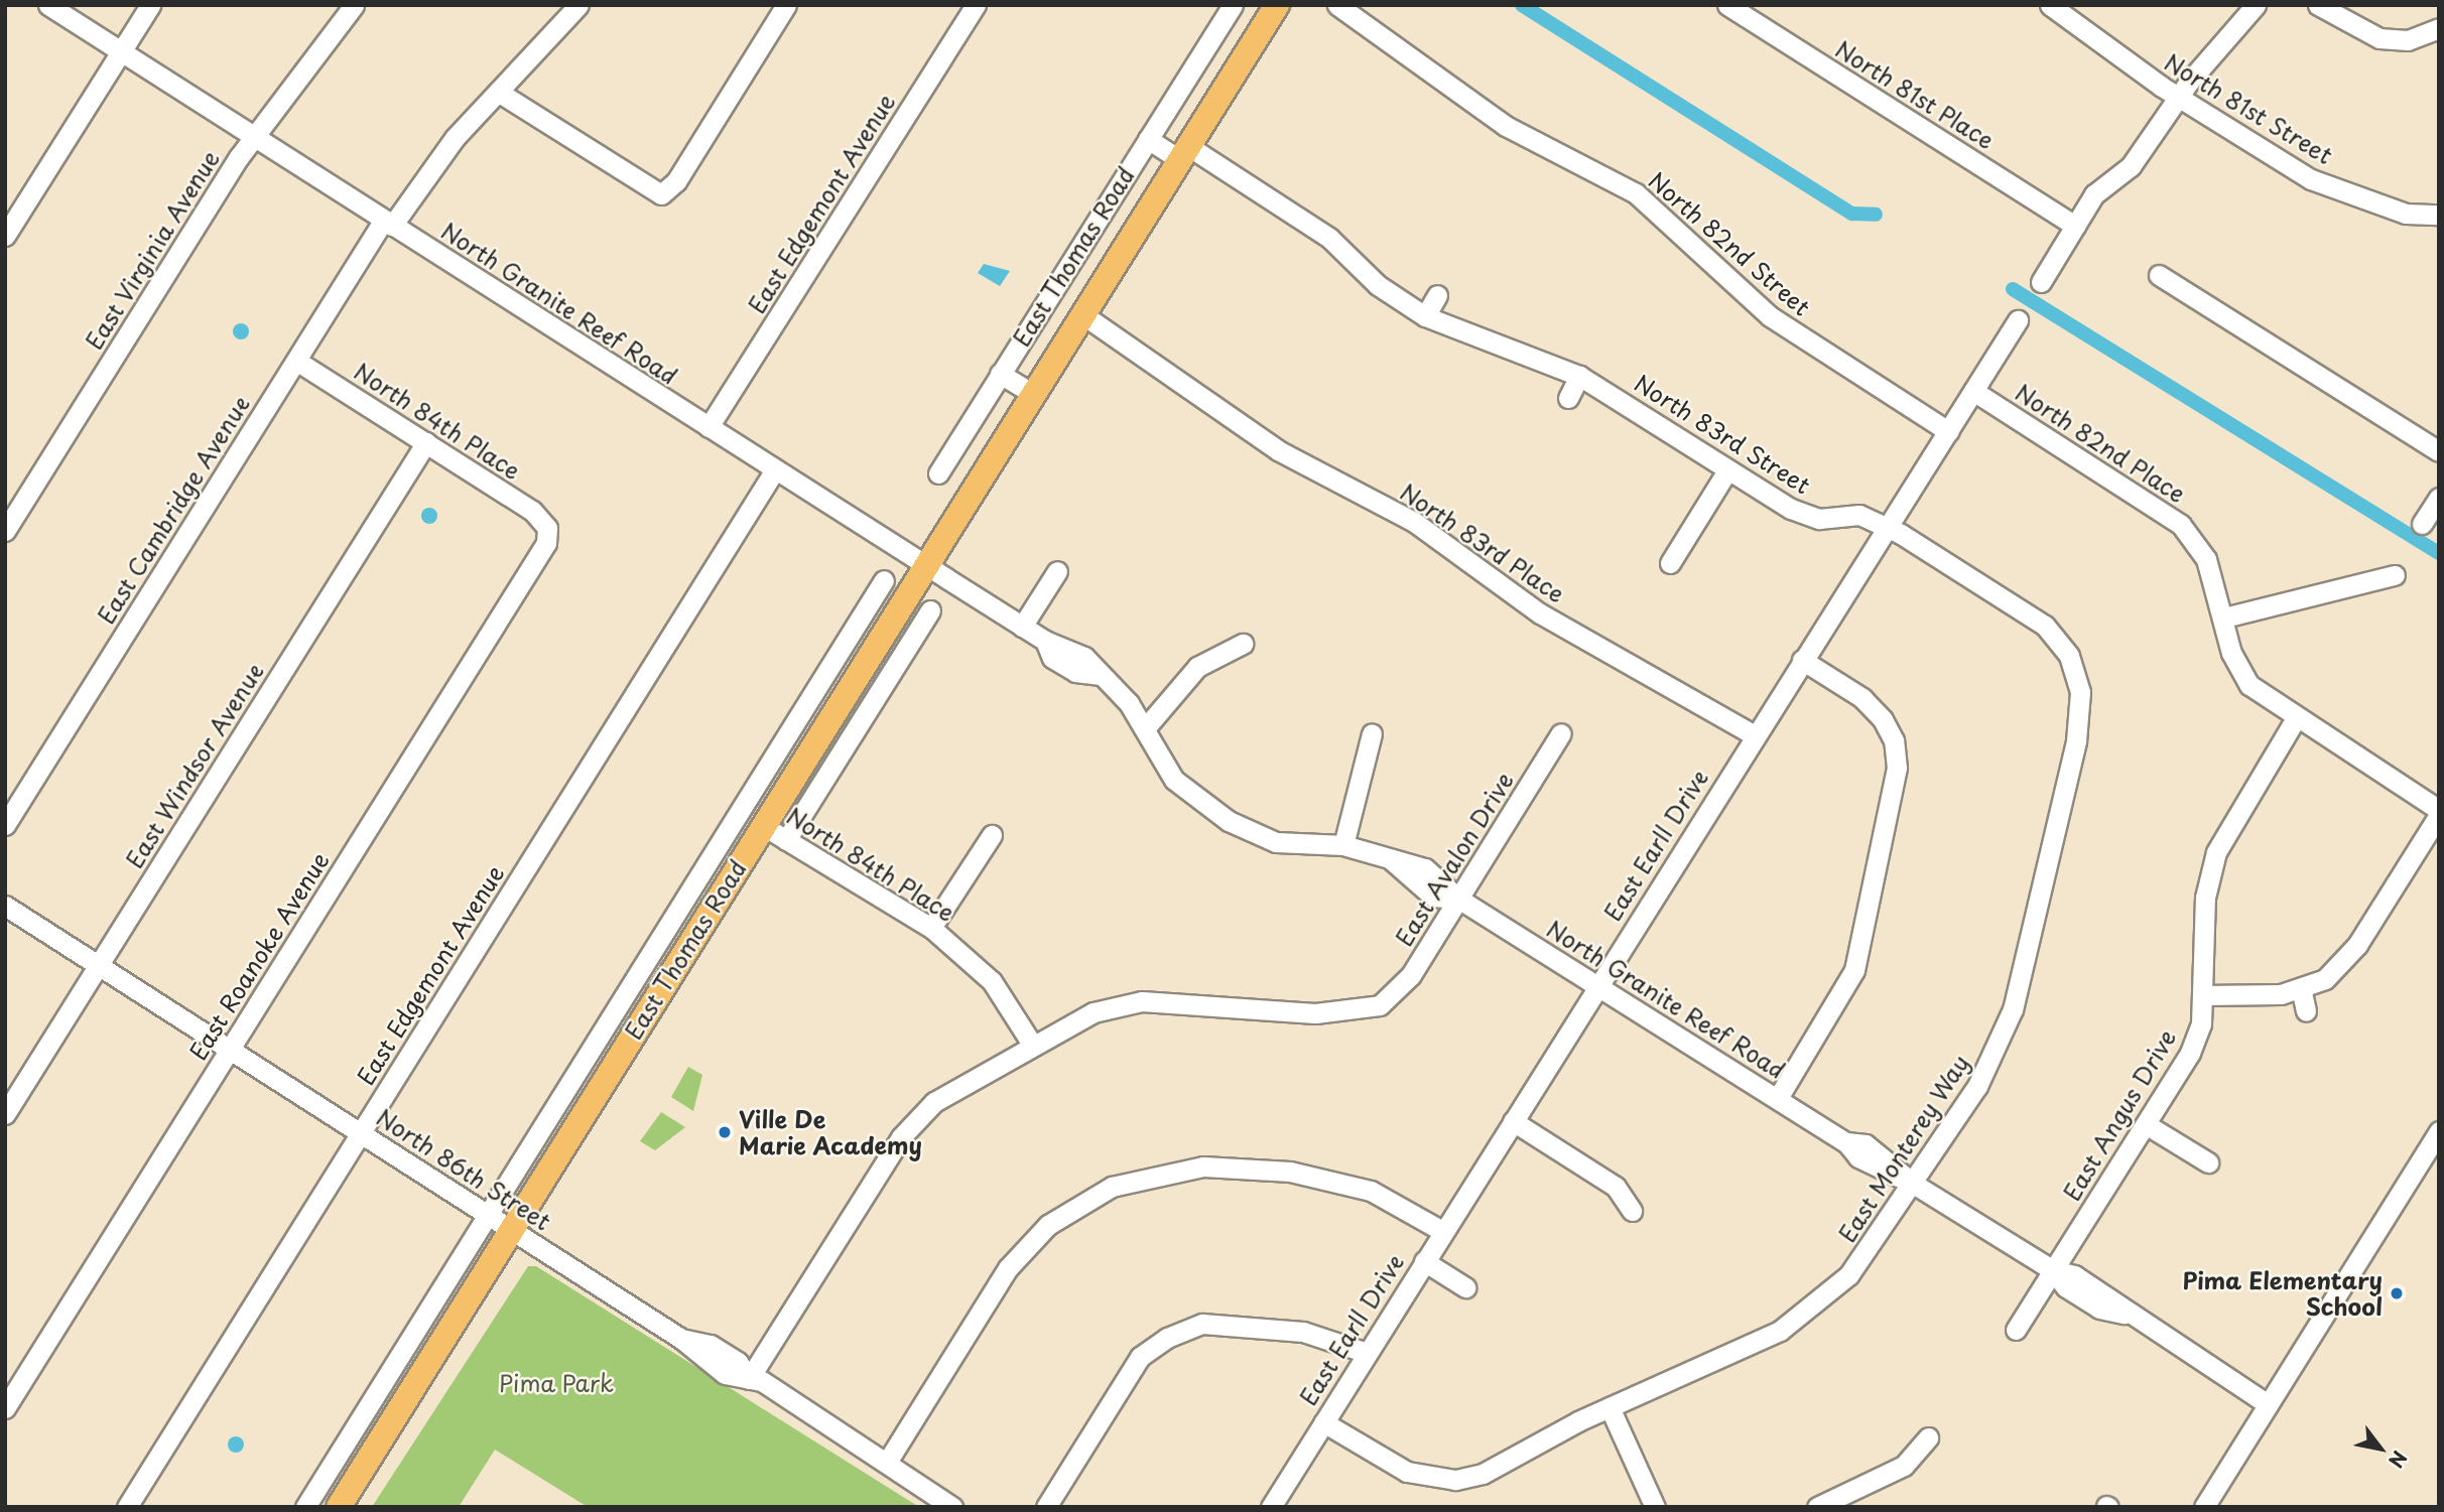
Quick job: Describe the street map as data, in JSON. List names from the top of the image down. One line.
{"streets":{"main road":["East Thomas Road"],"street":["North 81st Place","North 81st Street","East Edgemont Avenue","North 82nd Street","East Virginia Avenue","North Granite Reef Road","North 84th Place","North 83rd Street","North 82nd Place","East Cambridge Avenue","North 83rd Place","East Windsor Avenue","East Earll Drive","East Avalon Drive","East Roanoke Avenue","East Angus Drive","East Monterey Way","North 86th Street"]},"crossings":[["East Edgemont Avenue","North Granite Reef Road"],["East Edgemont Avenue","North 86th Street"],["North 82nd Street","East Earll Drive"],["East Virginia Avenue","North Granite Reef Road"],["East Thomas Road","North Granite Reef Road"],["East Thomas Road","North 84th Place"],["East Thomas Road","North 83rd Street"],["East Thomas Road","North 83rd Place"],["East Thomas Road","North 86th Street"],["North Granite Reef Road","East Cambridge Avenue"],["North Granite Reef Road","East Earll Drive"],["North Granite Reef Road","East Avalon Drive"],["North Granite Reef Road","East Angus Drive"],["North Granite Reef Road","East Monterey Way"],["North 84th Place","East Cambridge Avenue"],["North 84th Place","East Windsor Avenue"],["North 84th Place","East Avalon Drive"],["North 84th Place","East Roanoke Avenue"],["North 83rd Street","East Earll Drive"],["North 83rd Street","East Monterey Way"],["North 82nd Place","East Earll Drive"],["North 82nd Place","East Angus Drive"],["North 83rd Place","East Earll Drive"],["East Windsor Avenue","North 86th Street"],["East Earll Drive","East Monterey Way"],["East Roanoke Avenue","North 86th Street"]],"parks":["Pima Park"],"places":["Ville De Marie Academy","Pima Elementary School"],"north":"bottom right"}
